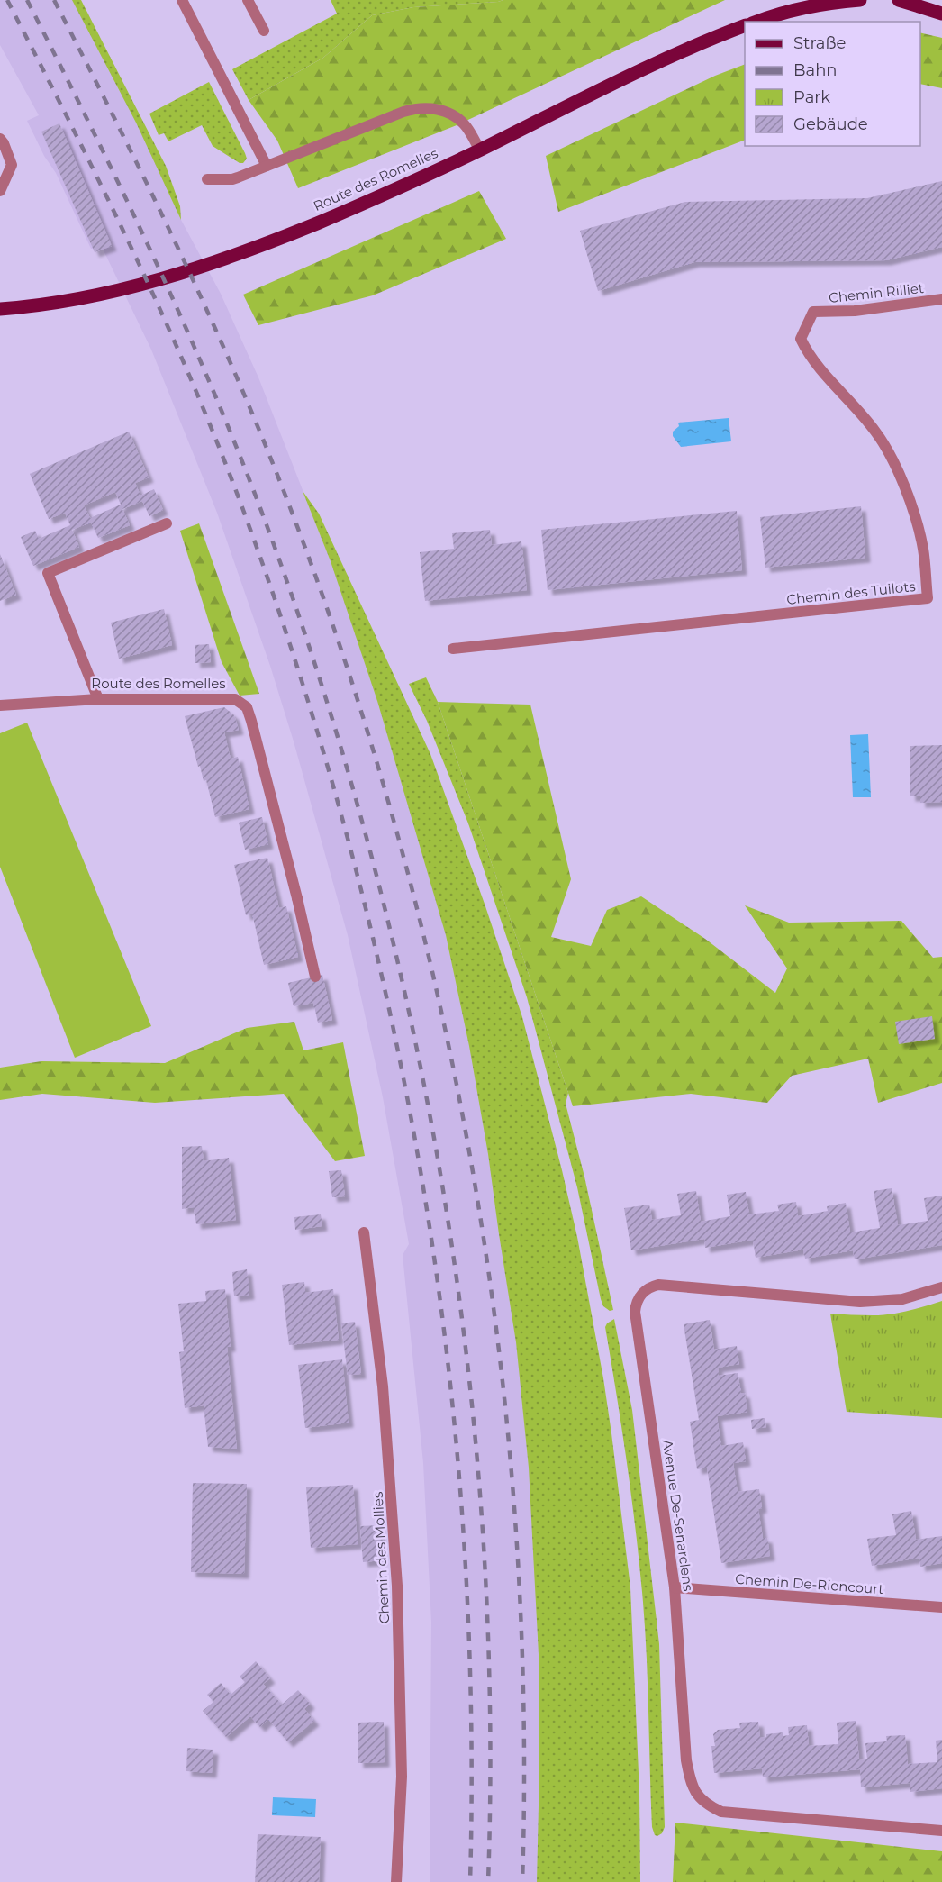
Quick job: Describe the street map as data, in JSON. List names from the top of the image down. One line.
{"streets":{"main road":["Route des Romelles"],"street":["Chemin Rilliet","Chemin des Tuilots","Avenue De-Senarclens","Chemin des Mollies","Chemin De-Riencourt"]},"crossings":[["Chemin Rilliet","Chemin des Tuilots"],["Avenue De-Senarclens","Chemin De-Riencourt"]],"legend":["Straße","Bahn","Park","Gebäude"]}
